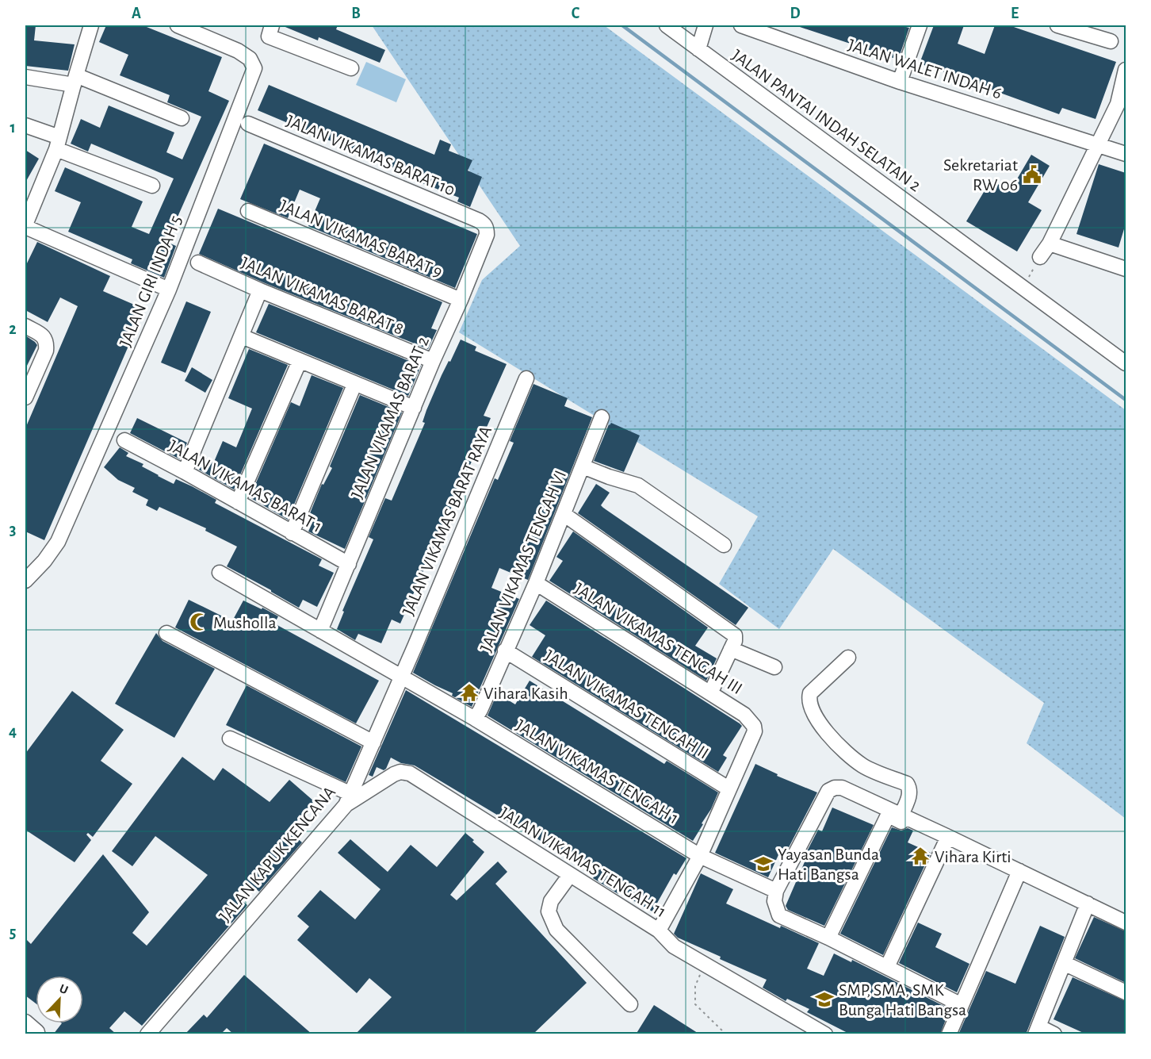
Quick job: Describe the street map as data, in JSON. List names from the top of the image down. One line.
{"streets":{"street":["JALAN WALET INDAH 6","JALAN PANTAI INDAH SELATAN 2","JALAN VIKAMAS BARAT 10","JALAN VIKAMAS BARAT 9","JALAN GIRI INDAH 5","JALAN VIKAMAS BARAT 8","JALAN VIKAMAS BARAT 2","JALAN VIKAMAS BARAT 1","JALAN VIKAMAS BARAT RAYA","JALAN VIKAMAS TENGAH VI","JALAN VIKAMAS TENGAH III","JALAN VIKAMAS TENGAH II","JALAN VIKAMAS TENGAH 1","JALAN KAPUK KENCANA","JALAN VIKAMAS TENGAH 11"]},"crossings":[["JALAN VIKAMAS BARAT 10","JALAN VIKAMAS BARAT 2"],["JALAN VIKAMAS BARAT 9","JALAN VIKAMAS BARAT 2"],["JALAN VIKAMAS BARAT 8","JALAN VIKAMAS BARAT 2"],["JALAN VIKAMAS BARAT 2","JALAN VIKAMAS BARAT 1"],["JALAN VIKAMAS BARAT RAYA","JALAN VIKAMAS TENGAH 1"],["JALAN VIKAMAS BARAT RAYA","JALAN KAPUK KENCANA"],["JALAN VIKAMAS TENGAH VI","JALAN VIKAMAS TENGAH III"],["JALAN VIKAMAS TENGAH VI","JALAN VIKAMAS TENGAH II"],["JALAN VIKAMAS TENGAH VI","JALAN VIKAMAS TENGAH 1"],["JALAN VIKAMAS TENGAH III","JALAN VIKAMAS TENGAH II"],["JALAN VIKAMAS TENGAH 1","JALAN KAPUK KENCANA"],["JALAN KAPUK KENCANA","JALAN VIKAMAS TENGAH 11"]],"places":{"public building":["Sekretariat RW 06"],"mosque":["Musholla"],"temple":["Vihara Kasih","Vihara Kirti"],"school or university":["Yayasan Bunda Hati Bangsa","SMP, SMA, SMK Bunga Hati Bangsa"]},"north":"top right","grid":{"columns":["A","B","C","D","E"],"rows":["1","2","3","4","5"]}}
